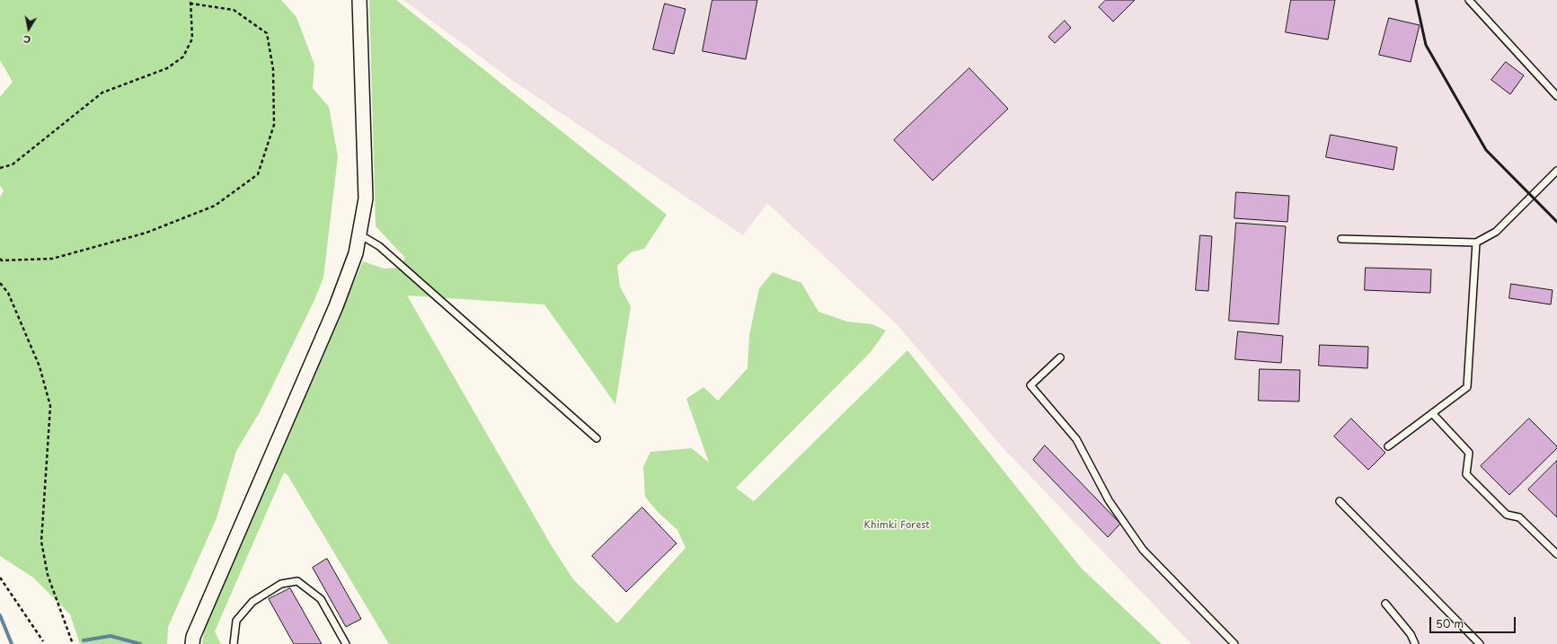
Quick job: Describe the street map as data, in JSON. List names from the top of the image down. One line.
{"parks":["Khimki Forest"],"scale_bar":"50 m","north":"bottom"}
